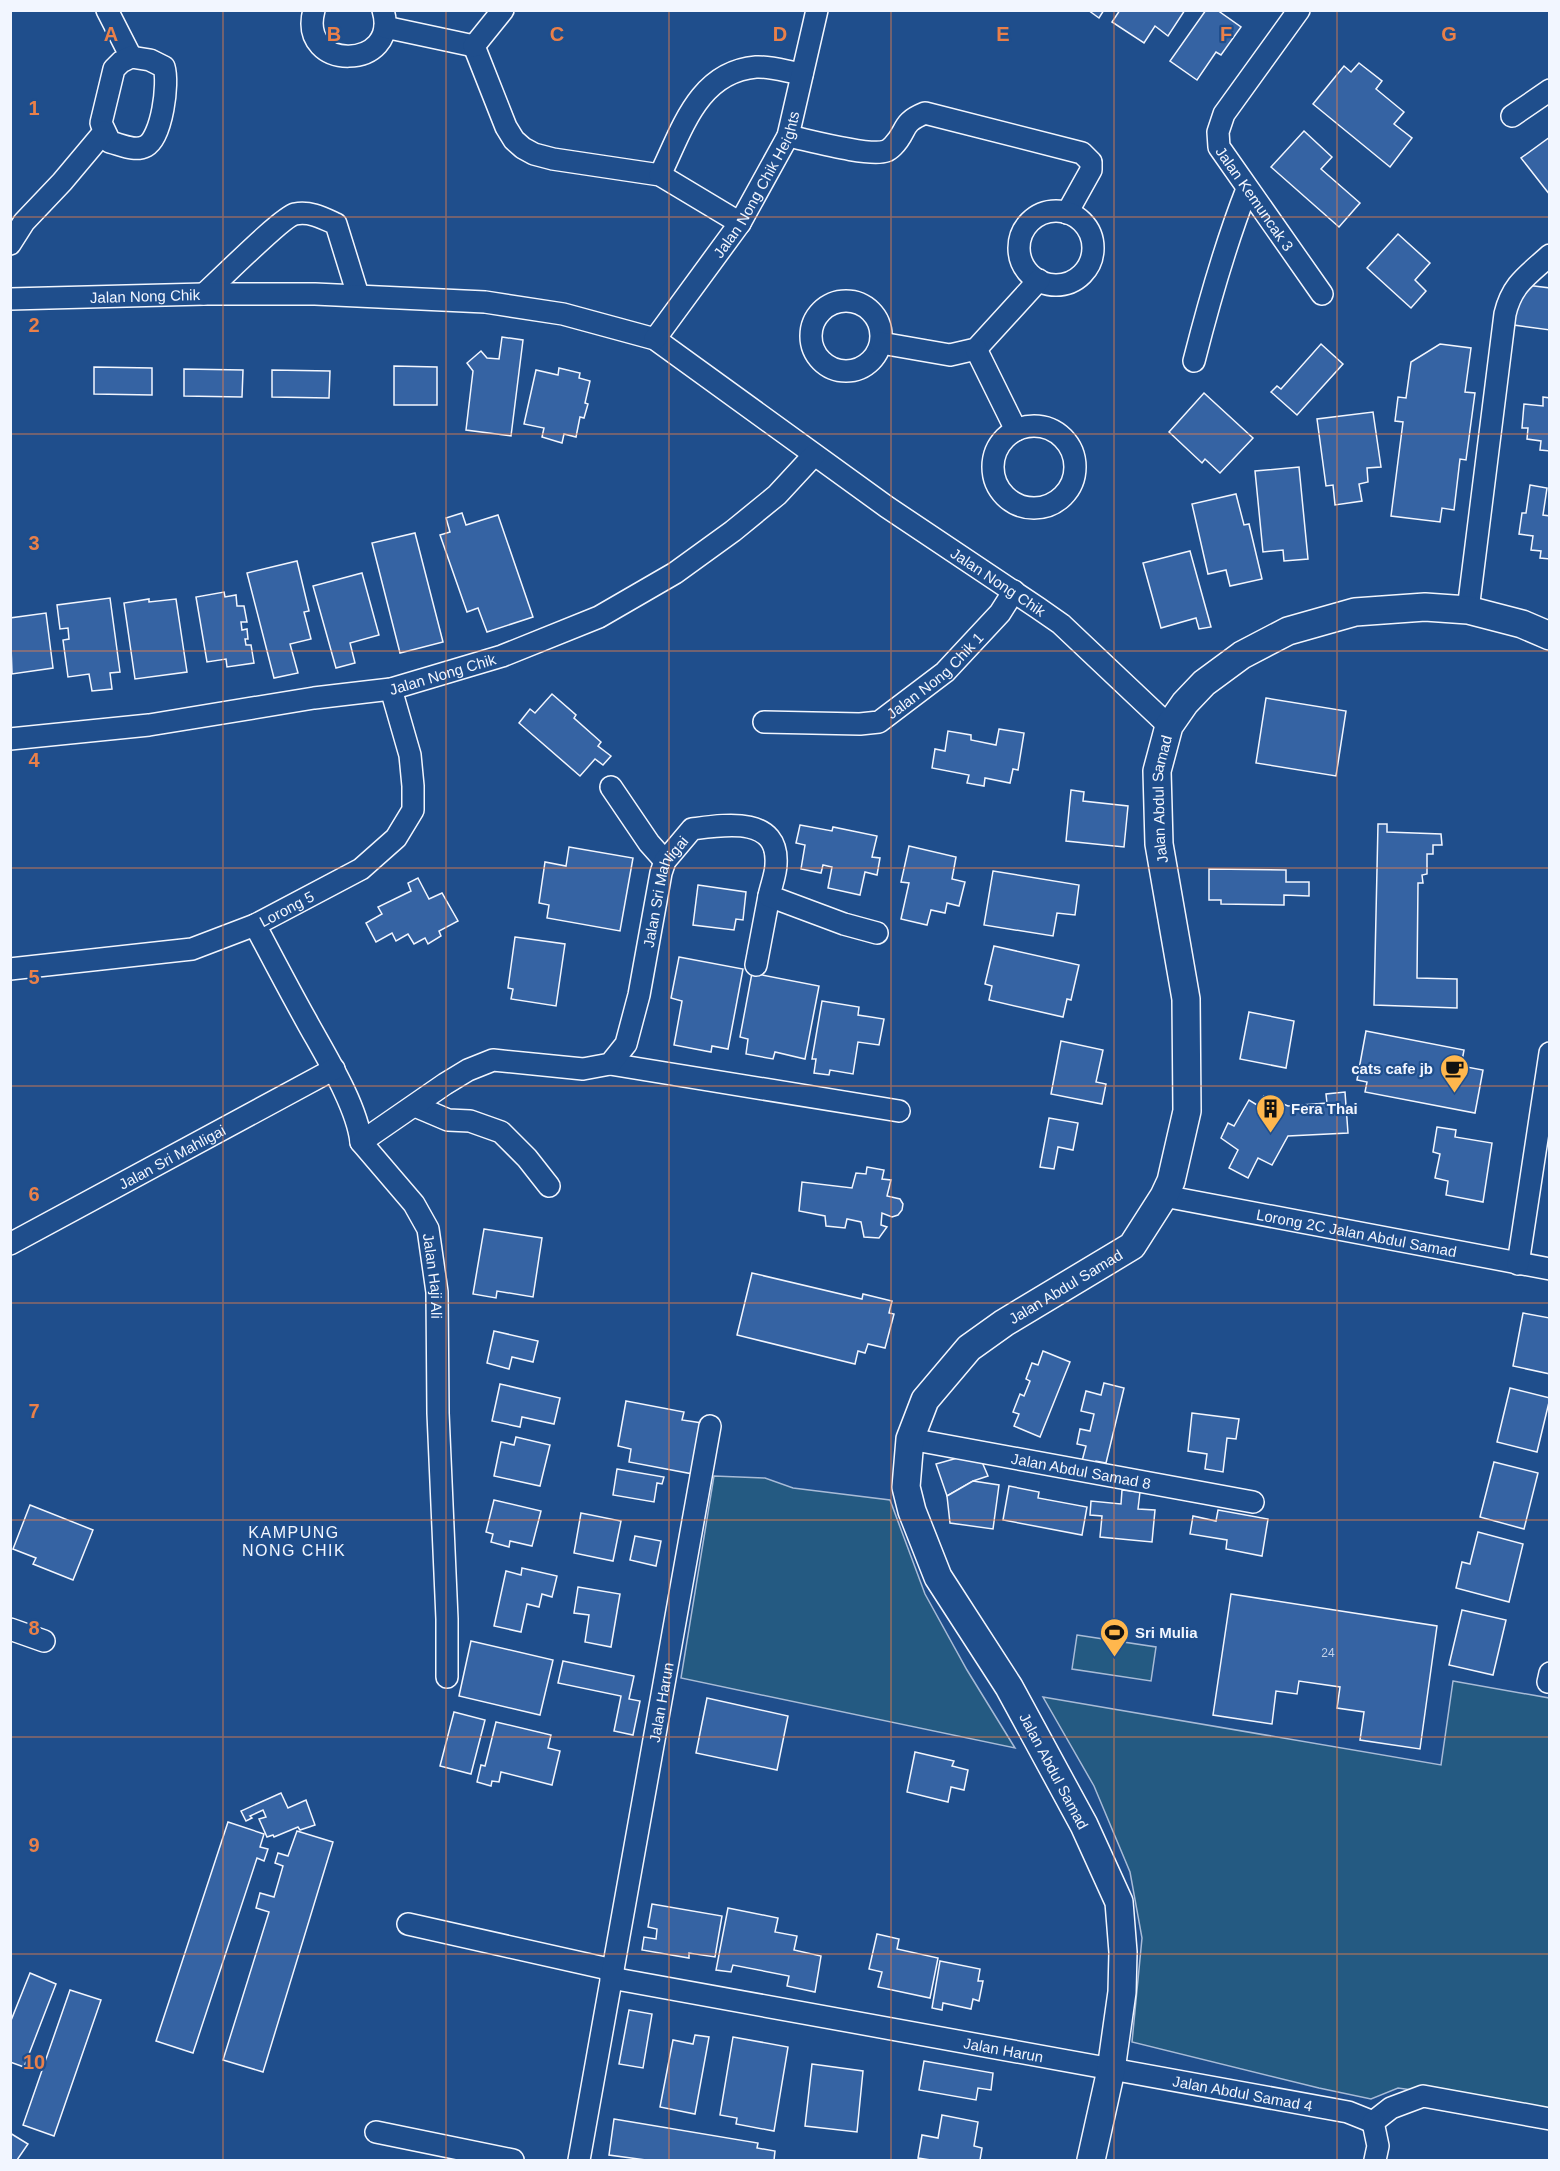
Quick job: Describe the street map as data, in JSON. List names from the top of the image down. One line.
{"streets":{"street":["Jalan Nong Chik Heights","Jalan Kemuncak 3","Jalan Nong Chik","Jalan Nong Chik 1","Jalan Abdul Samad","Jalan Sri Mahligai","Lorong 5","Lorong 2C Jalan Abdul Samad","Jalan Haji Ali","Jalan Abdul Samad 8","Jalan Harun","Jalan Abdul Samad 4"]},"crossings":[["Jalan Nong Chik Heights","Jalan Nong Chik"],["Jalan Nong Chik","Jalan Nong Chik 1"],["Jalan Nong Chik","Jalan Abdul Samad"],["Jalan Nong Chik","Lorong 5"],["Jalan Abdul Samad","Lorong 2C Jalan Abdul Samad"],["Jalan Abdul Samad","Jalan Abdul Samad 8"],["Jalan Abdul Samad","Jalan Harun"],["Jalan Abdul Samad","Jalan Abdul Samad 4"],["Jalan Sri Mahligai","Jalan Haji Ali"],["Lorong 5","Jalan Haji Ali"],["Jalan Harun","Jalan Abdul Samad 4"]],"districts":["KAMPUNG NONG CHIK"],"places":{"cafe":["cats cafe jb"],"building":["Fera Thai"],"sports":["Sri Mulia"]},"house_numbers":["24"],"grid":{"columns":["A","B","C","D","E","F","G"],"rows":["1","2","3","4","5","6","7","8","9","10"]}}
